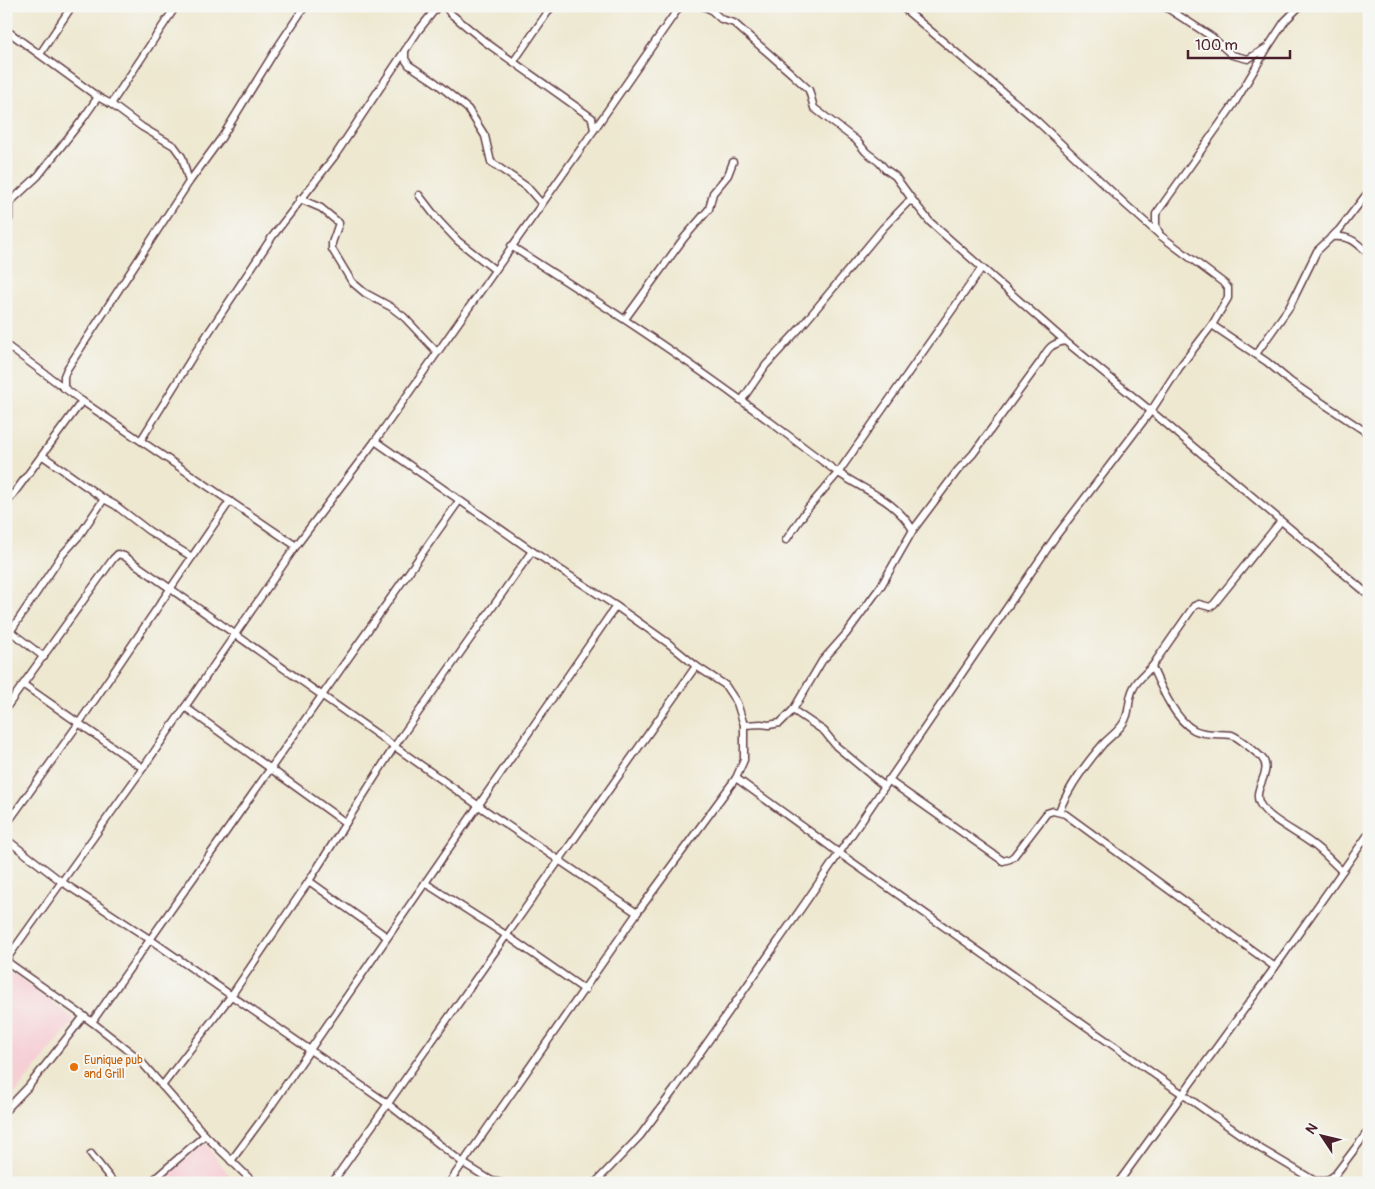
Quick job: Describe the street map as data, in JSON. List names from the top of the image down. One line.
{"places":["Eunique pub and Grill"],"scale_bar":"100 m","north":"top left"}
